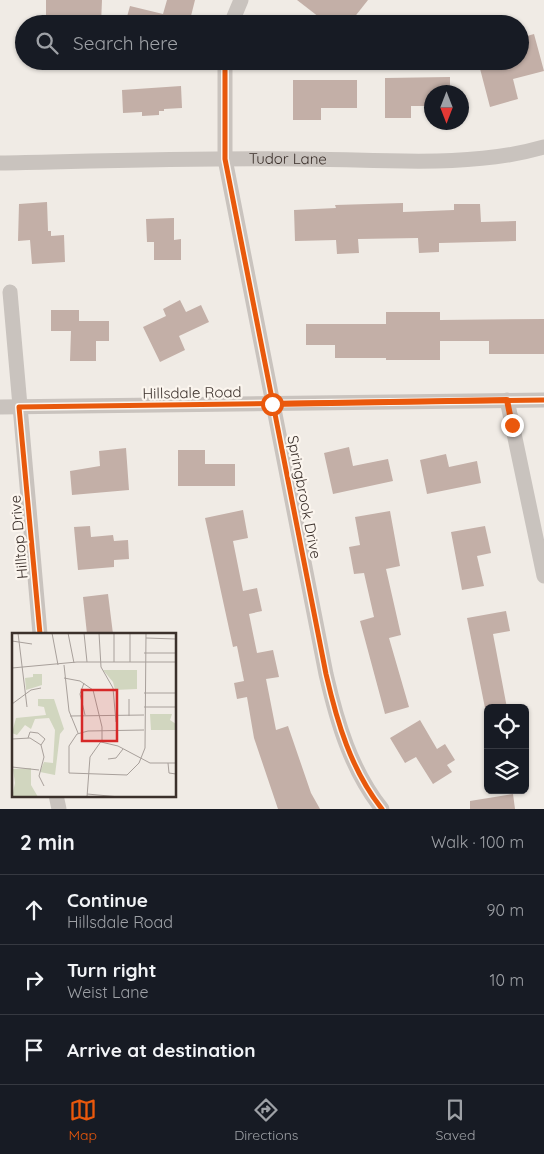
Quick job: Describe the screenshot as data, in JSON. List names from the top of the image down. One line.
{"streets":{"street":["Tudor Lane","Hillsdale Road","Springbrook Drive","Hilltop Drive"]},"crossings":[["Tudor Lane","Springbrook Drive"],["Hillsdale Road","Springbrook Drive"],["Hillsdale Road","Hilltop Drive"]],"north":"bottom","page":{"search":"Search here","heading":["2 min","Walk · 100 m"],"list":[["Continue","Hillsdale Road","90 m"],["Turn right","Weist Lane","10 m"],"Arrive at destination"],"nav":["Map","Directions","Saved"]}}
